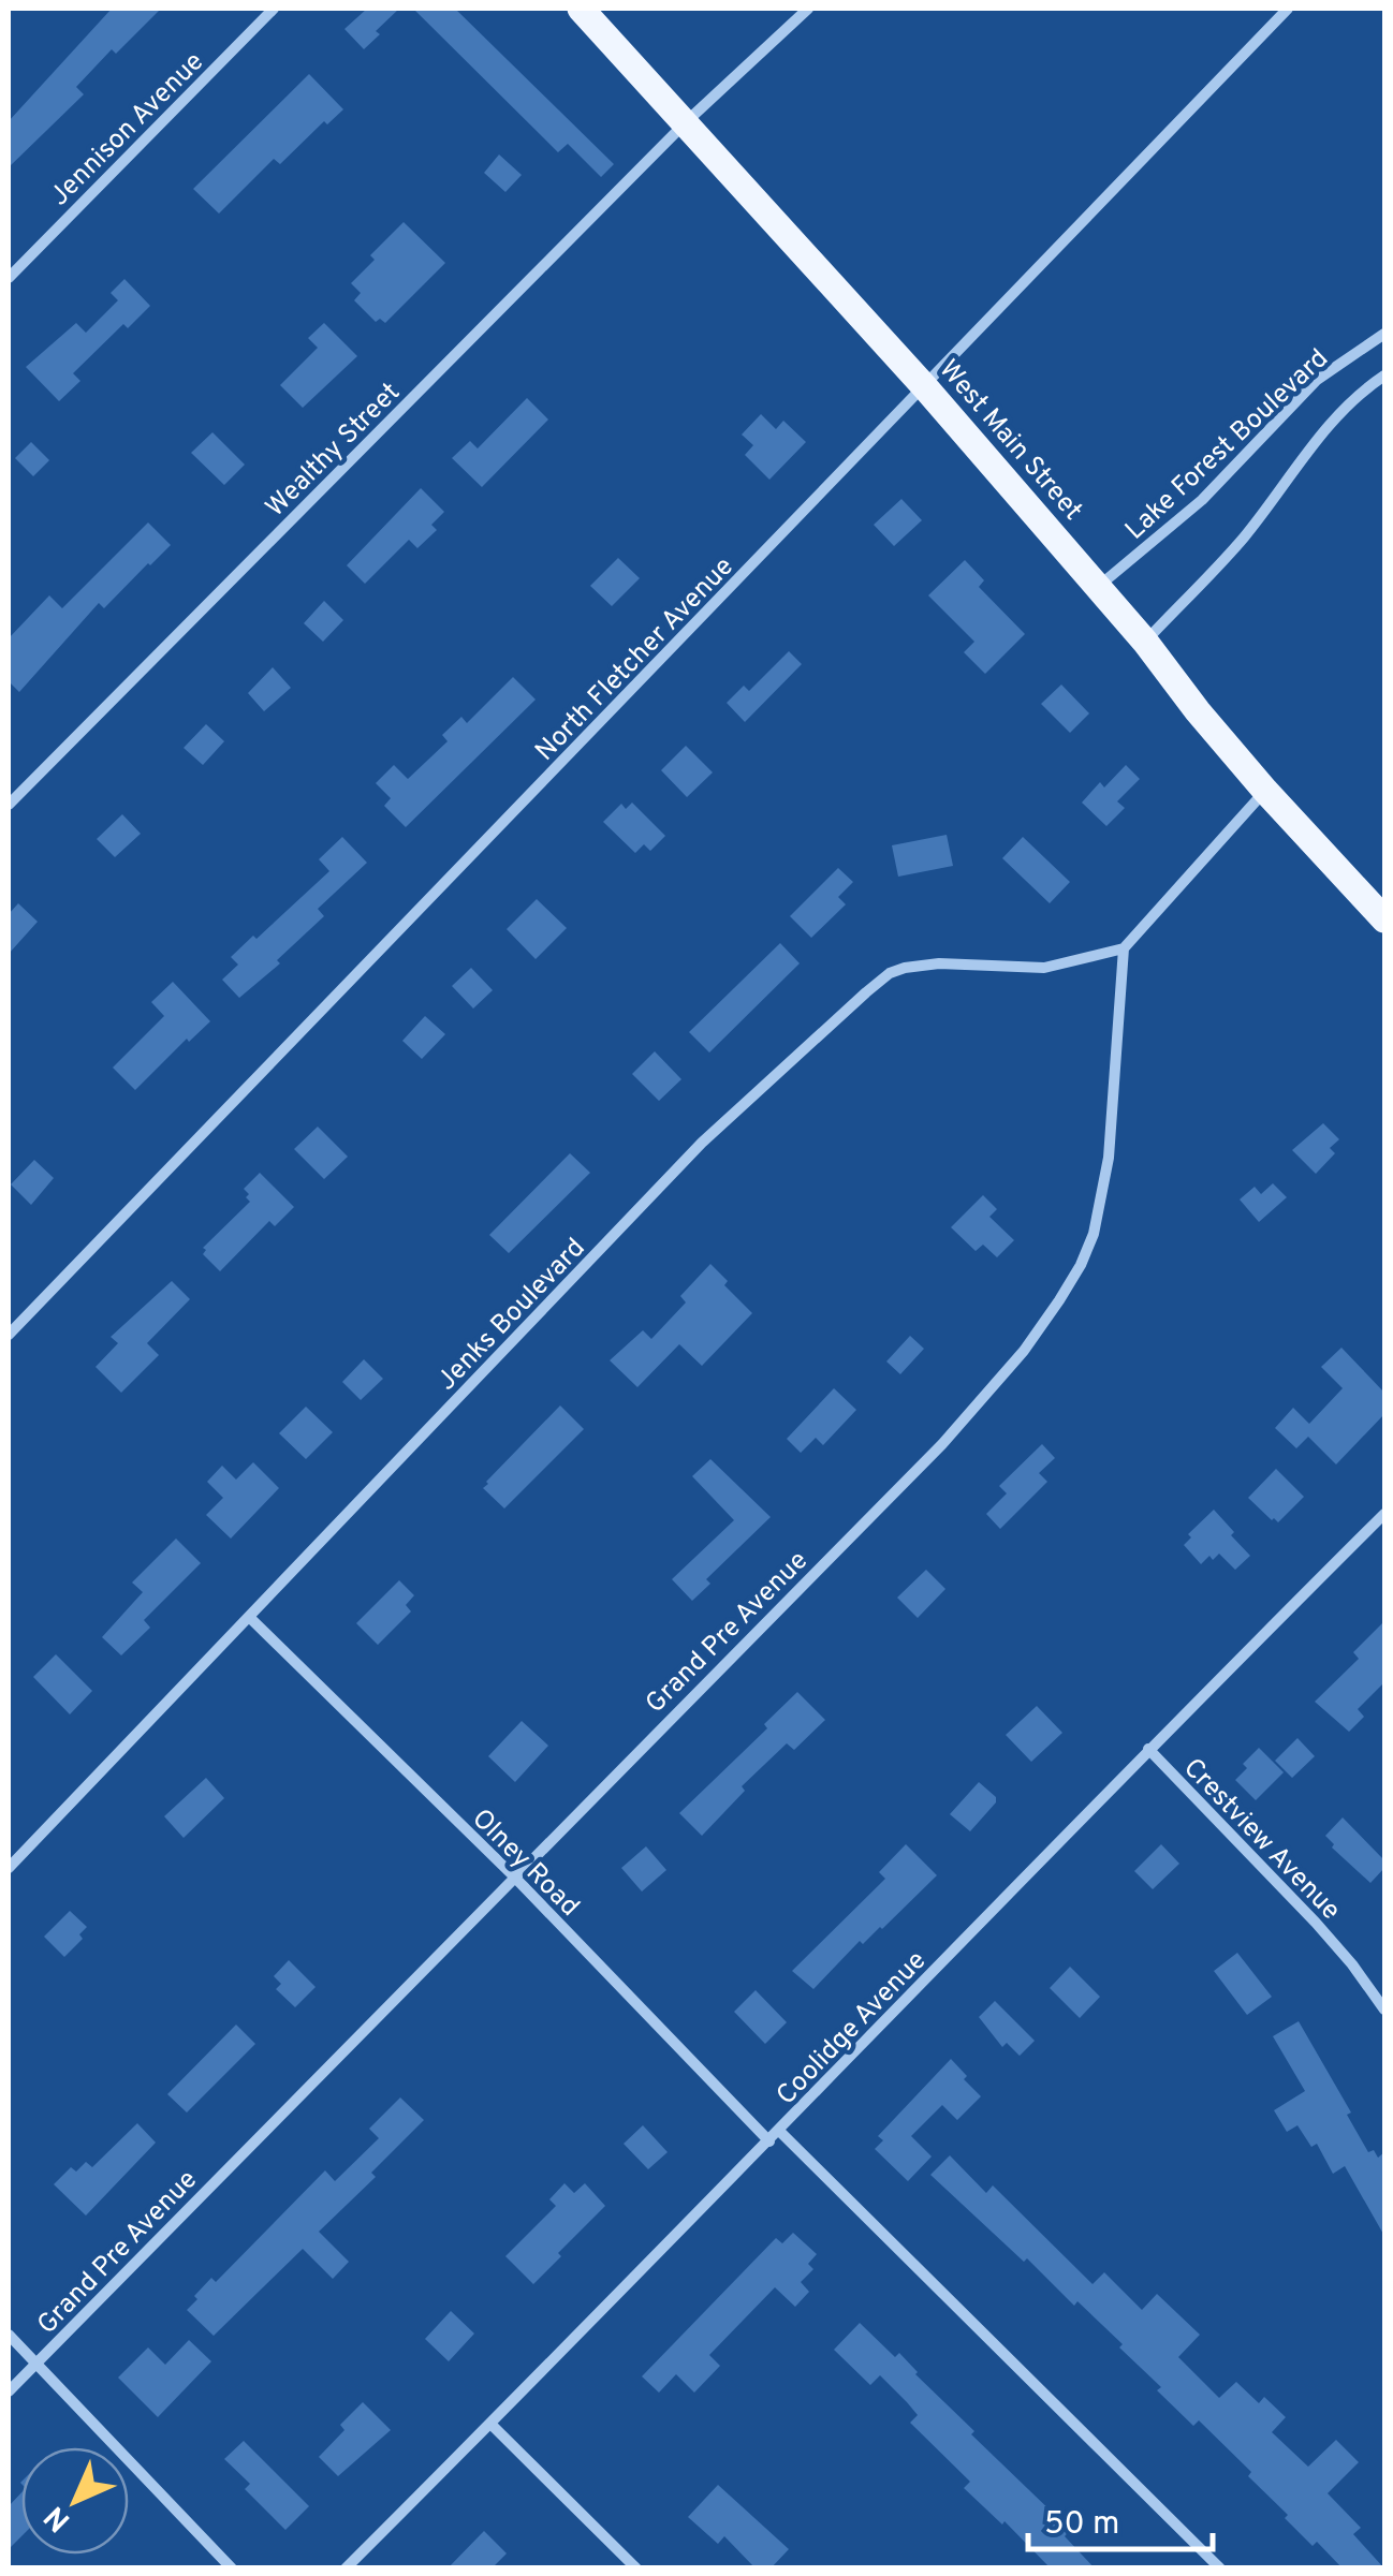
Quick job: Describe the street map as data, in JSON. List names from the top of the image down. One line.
{"streets":{"main road":["West Main Street"],"street":["Jennison Avenue","Lake Forest Boulevard","Wealthy Street","North Fletcher Avenue","Jenks Boulevard","Grand Pre Avenue","Crestview Avenue","Olney Road","Coolidge Avenue"]},"crossings":[["West Main Street","Lake Forest Boulevard"],["West Main Street","Wealthy Street"],["West Main Street","North Fletcher Avenue"],["Jenks Boulevard","Grand Pre Avenue"],["Jenks Boulevard","Olney Road"],["Grand Pre Avenue","Olney Road"],["Crestview Avenue","Coolidge Avenue"],["Olney Road","Coolidge Avenue"]],"scale_bar":"50 m","north":"bottom left"}
